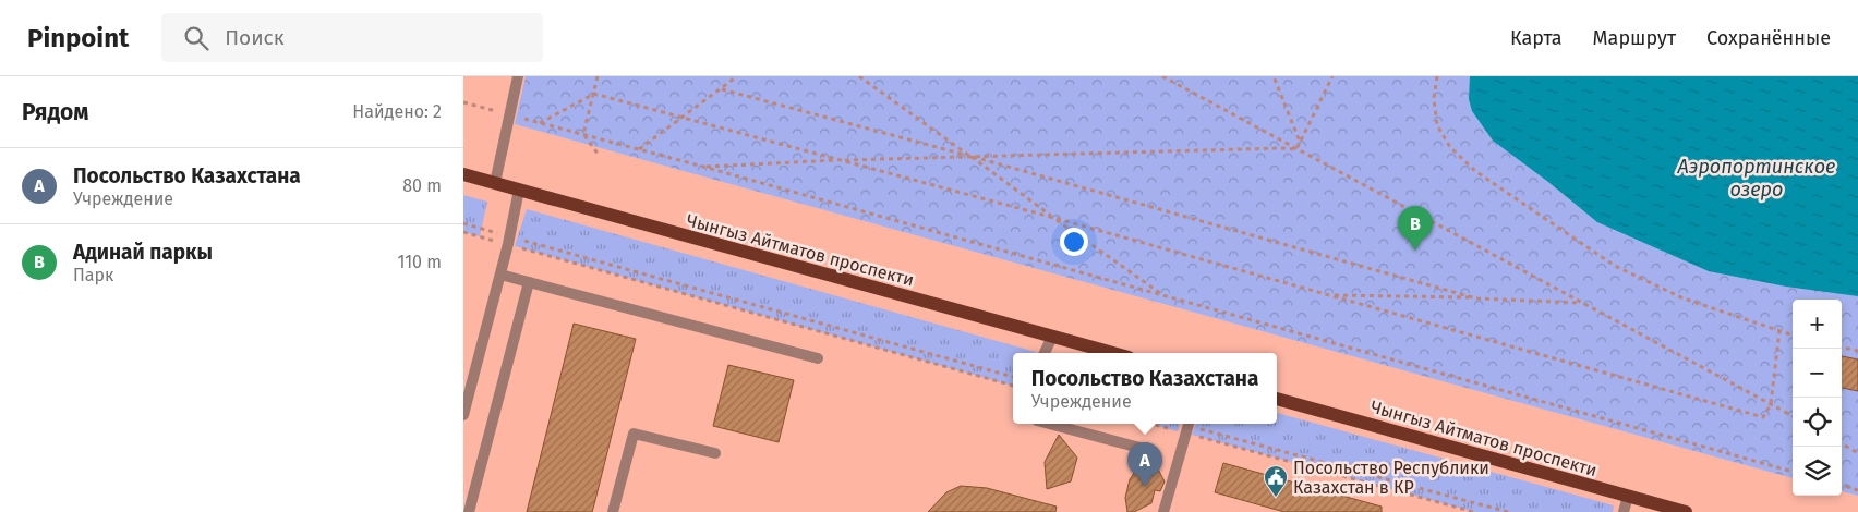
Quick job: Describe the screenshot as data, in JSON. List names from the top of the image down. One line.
{"streets":{"main road":["Чынгыз Айтматов проспекти"]},"water":["Аэропортинское озеро"],"places":{"public building":["Посольство Республики Казахстан в КР"]},"page":{"header":"Pinpoint","search":"Поиск","nav":["Карта","Маршрут","Сохранённые"],"heading":["Рядом","Найдено: 2"],"list":[{"mark":"A","name":"Посольство Казахстана","note":"Учреждение","value":"80 m"},{"mark":"B","name":"Адинай паркы","note":"Парк","value":"110 m"}],"pins":["B","A"],"map_buttons":["+","−"],"popup":["Посольство Казахстана","Учреждение"]}}
